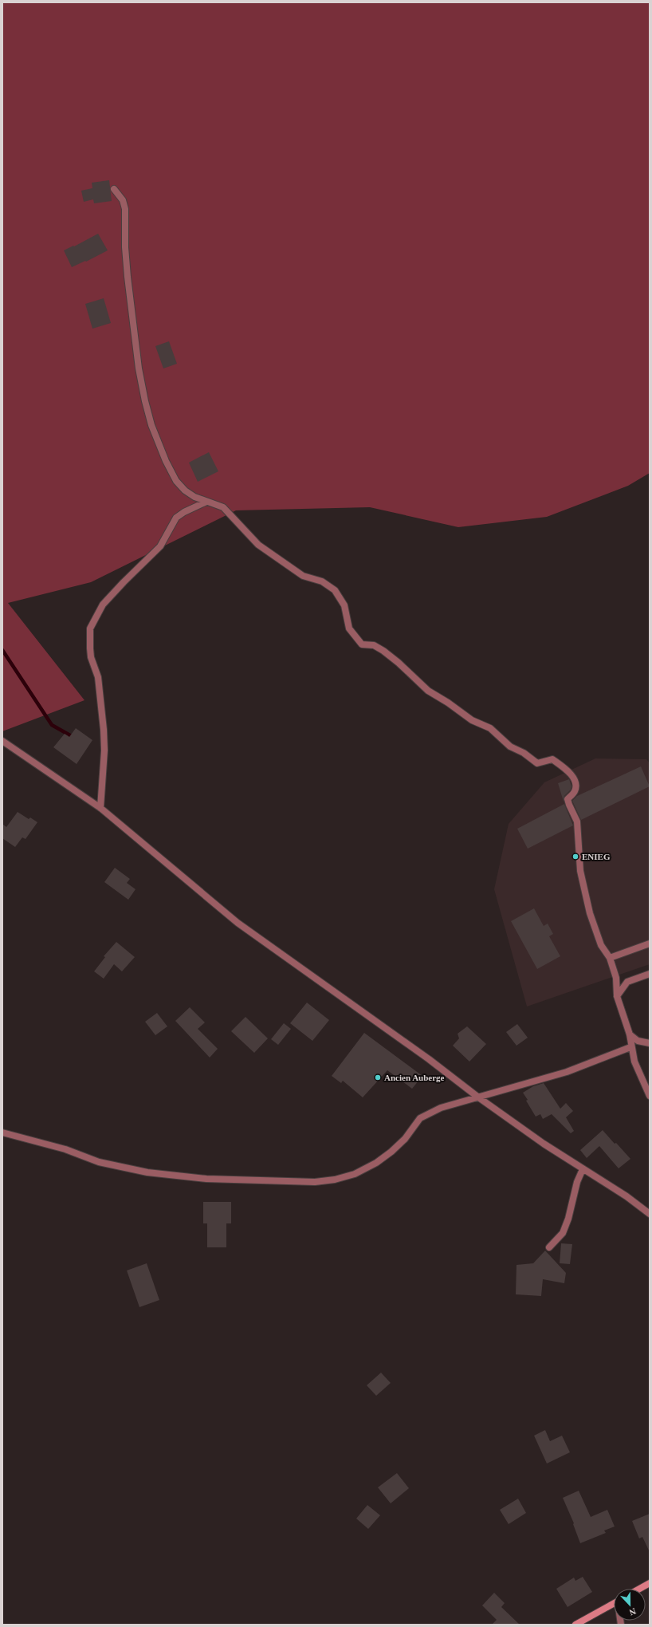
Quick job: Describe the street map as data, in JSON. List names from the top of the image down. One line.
{"places":["ENIEG","Ancien Auberge"],"north":"bottom"}
